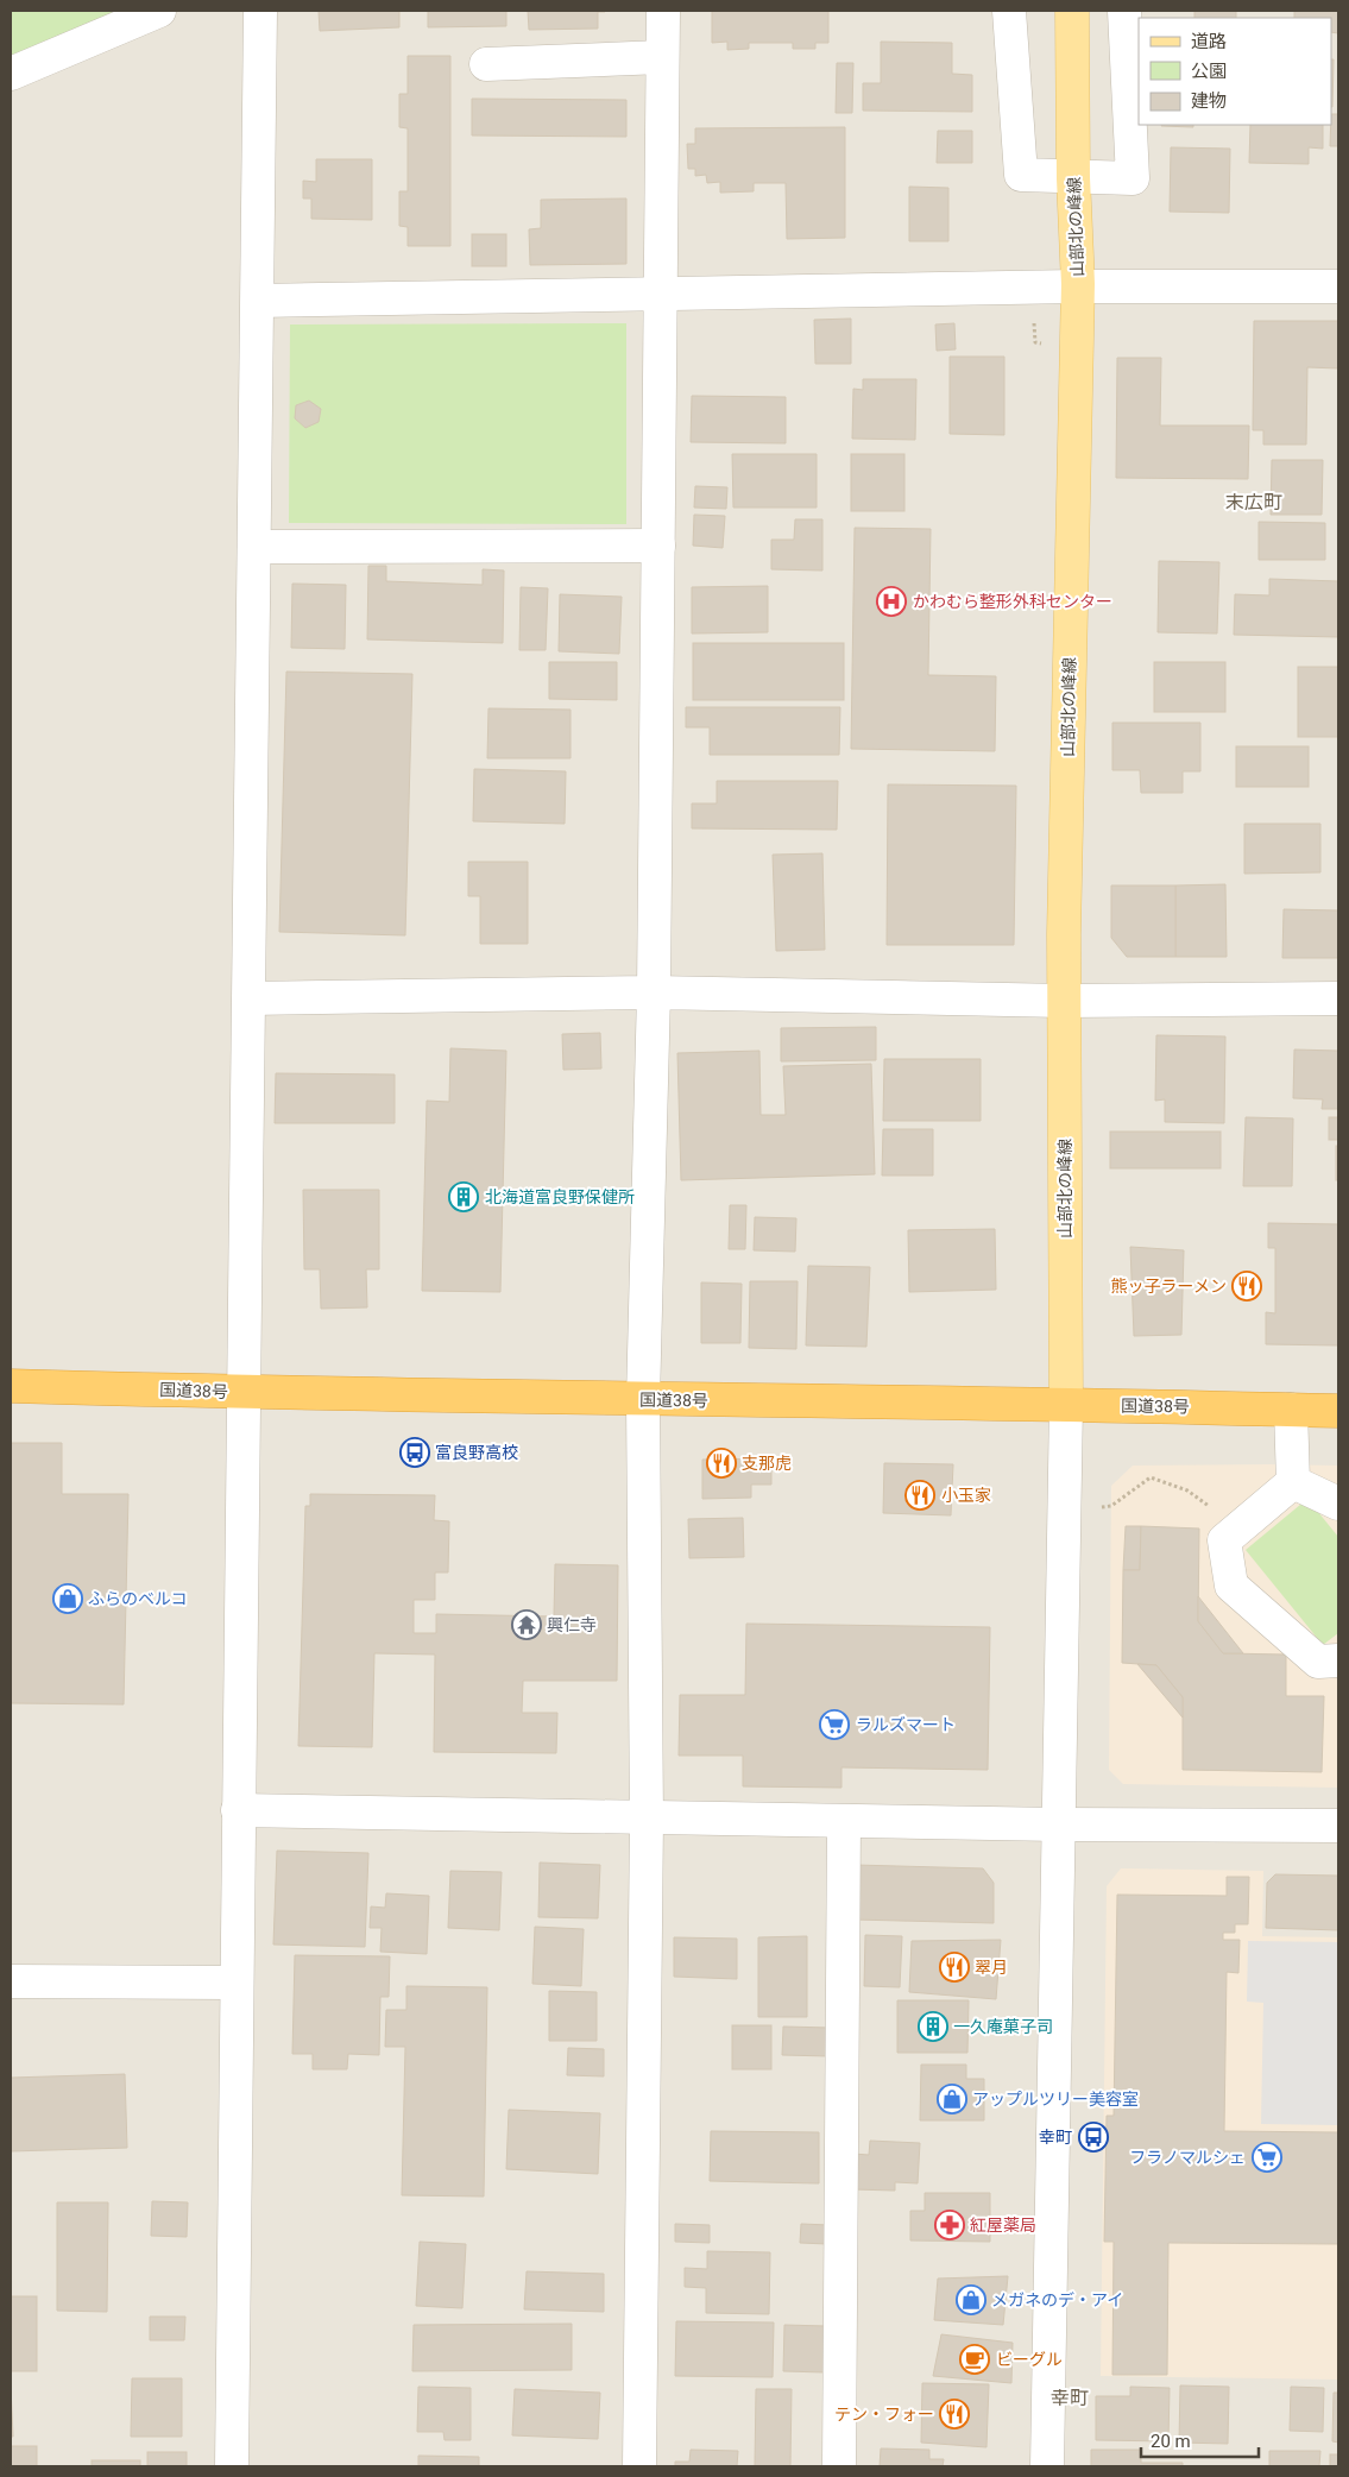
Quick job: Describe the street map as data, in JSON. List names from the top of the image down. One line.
{"streets":{"highway":["国道38号"],"main road":["山部北の峰線"]},"crossings":[["山部北の峰線","国道38号"]],"districts":["末広町","幸町"],"places":{"hospital":["かわむら整形外科センター"],"building":["北海道富良野保健所","一久庵菓子司"],"restaurant":["熊ッ子ラーメン","支那虎","小玉家","翠月","テン・フォー"],"bus stop":["富良野高校","幸町"],"shop":["ふらのベルコ","アップルツリー美容室","メガネのデ・アイ"],"temple":["興仁寺"],"supermarket":["ラルズマート","フラノマルシェ"],"pharmacy":["紅屋薬局"],"cafe":["ビーグル"]},"legend":["道路","公園","建物"],"scale_bar":"20 m"}
